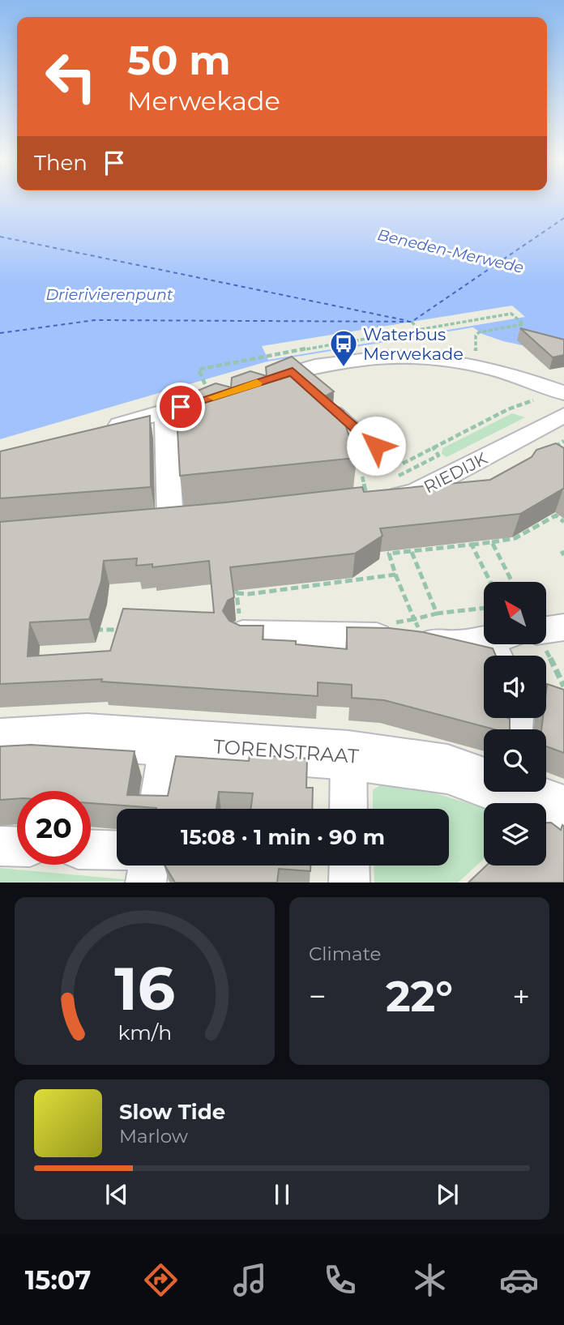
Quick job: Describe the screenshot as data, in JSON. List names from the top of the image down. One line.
{"streets":{"street":["RIEDIJK","TORENSTRAAT"]},"water":["Beneden-Merwede","Drierivierenpunt"],"places":{"bus stop":["Waterbus Merwekade"]},"north":"top left","page":{"turn":["50 m","Merwekade"],"then":"Then","limit":"20","trip":"15:08 · 1 min · 90 m","tile":"Climate","heat":["−","22°","+"],"song":["Slow Tide","Marlow"],"tabs":"15:07","gauge":["16","km/h"]}}
